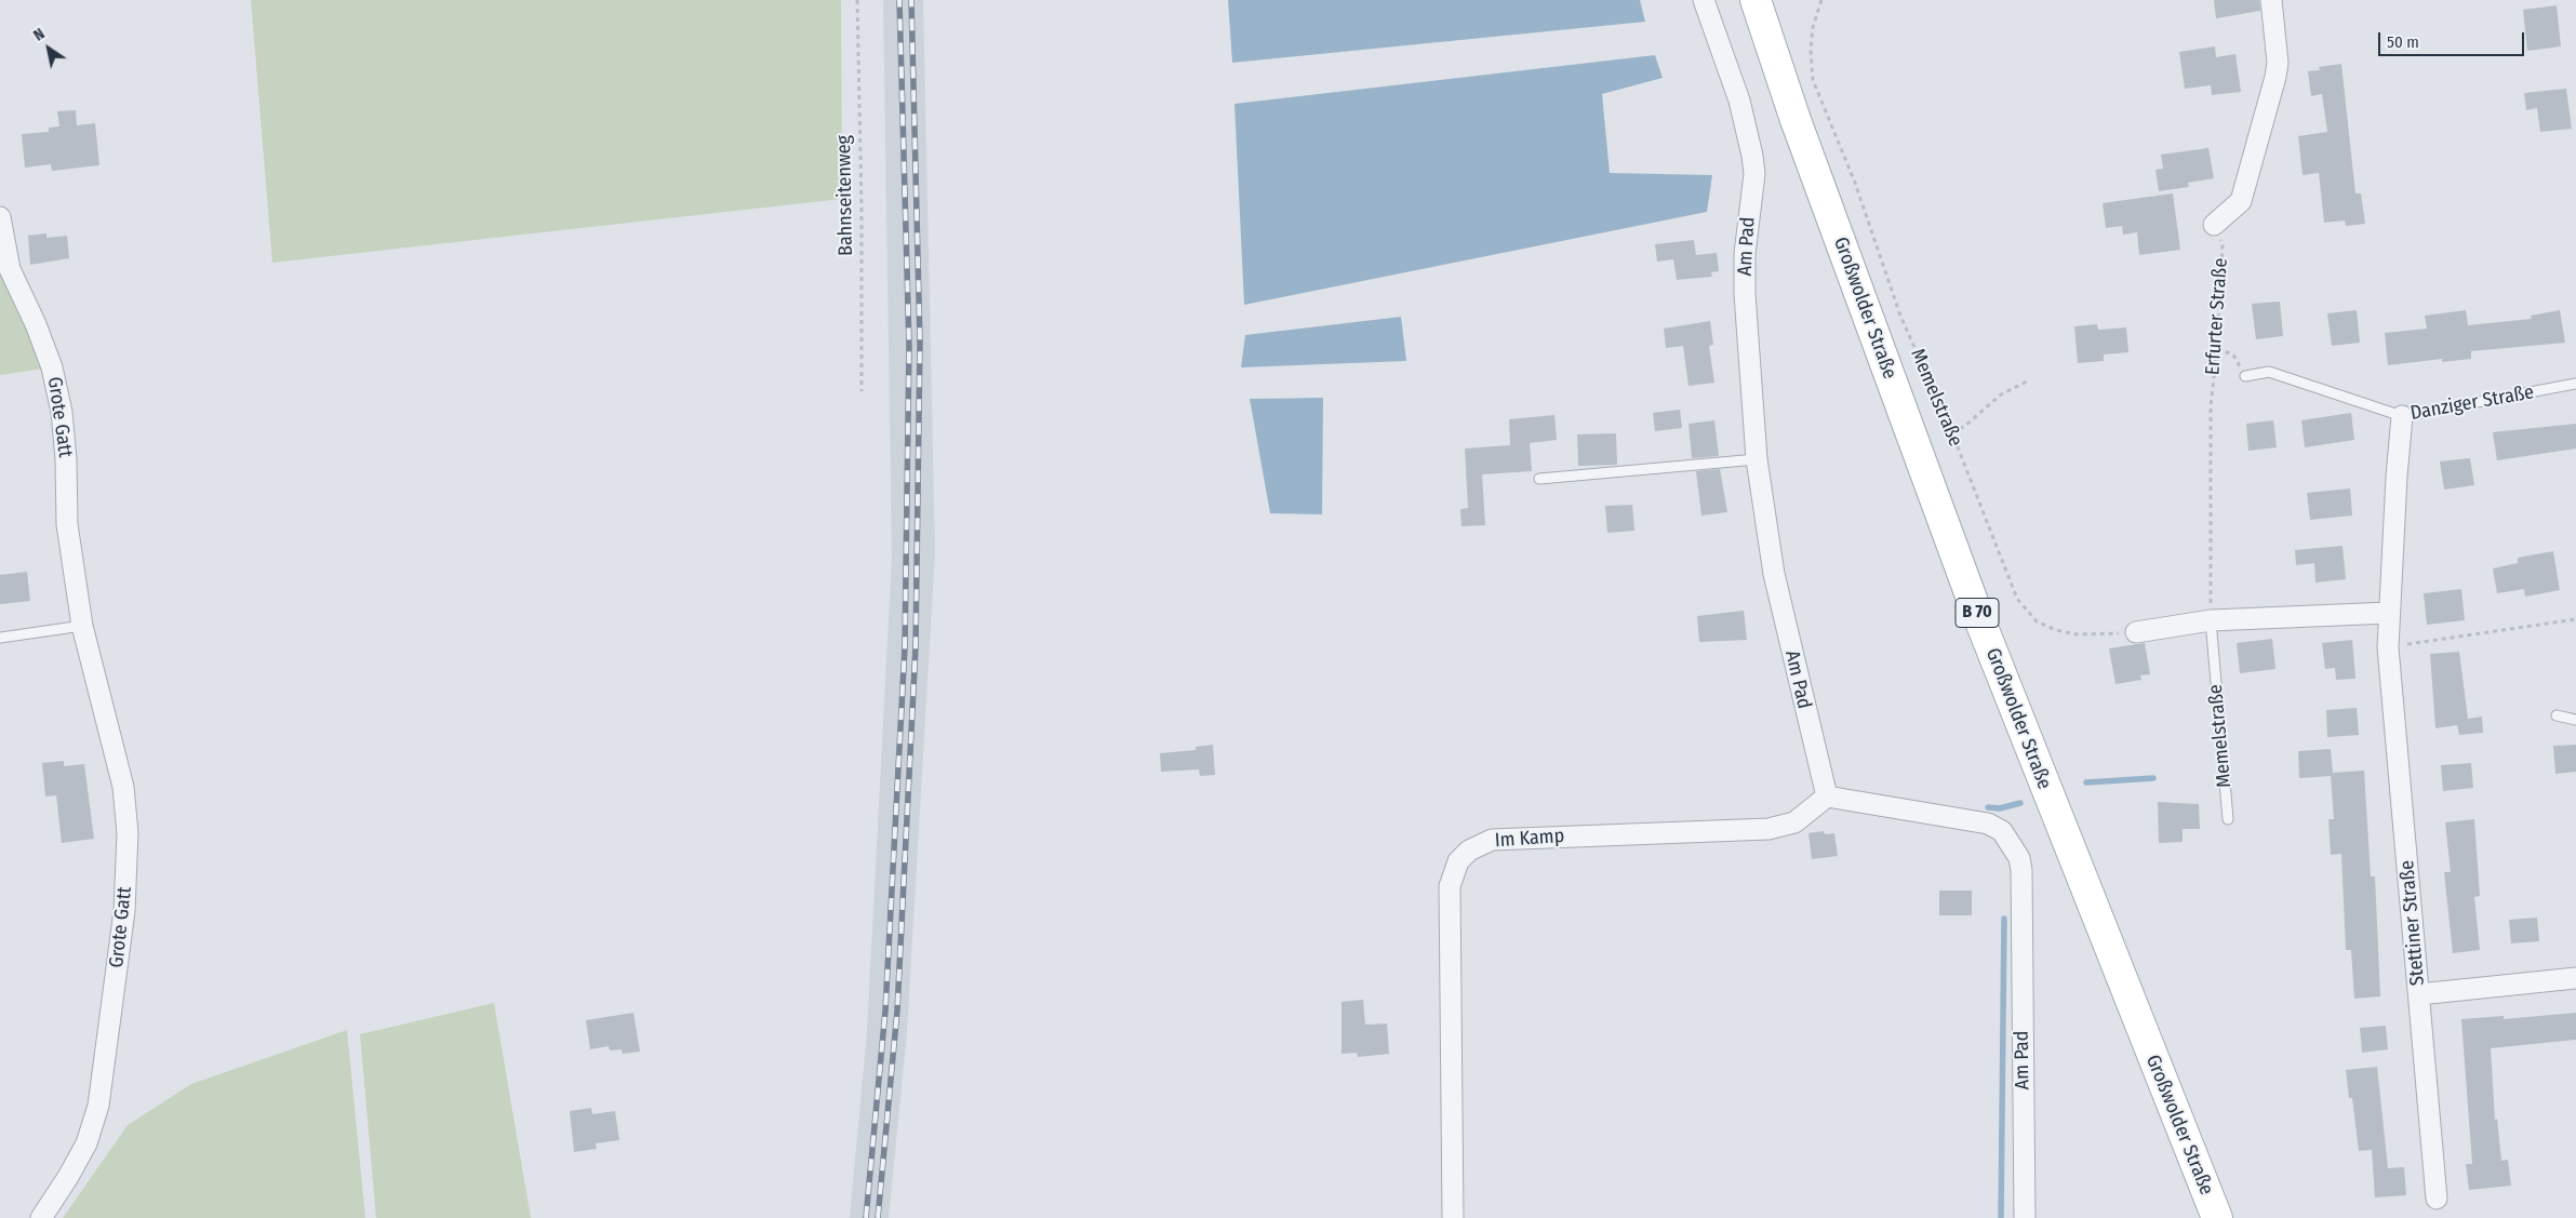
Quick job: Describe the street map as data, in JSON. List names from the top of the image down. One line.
{"streets":{"main road":["Großwolder Straße","B 70"],"street":["Am Pad","Grote Gatt","Im Kamp","Stettiner Straße"],"lane":["Memelstraße","Danziger Straße"],"path":["Bahnseitenweg","Erfurter Straße"]},"crossings":[["Am Pad","Im Kamp"],["Erfurter Straße","Memelstraße"],["Danziger Straße","Stettiner Straße"]],"scale_bar":"50 m","north":"top left"}
